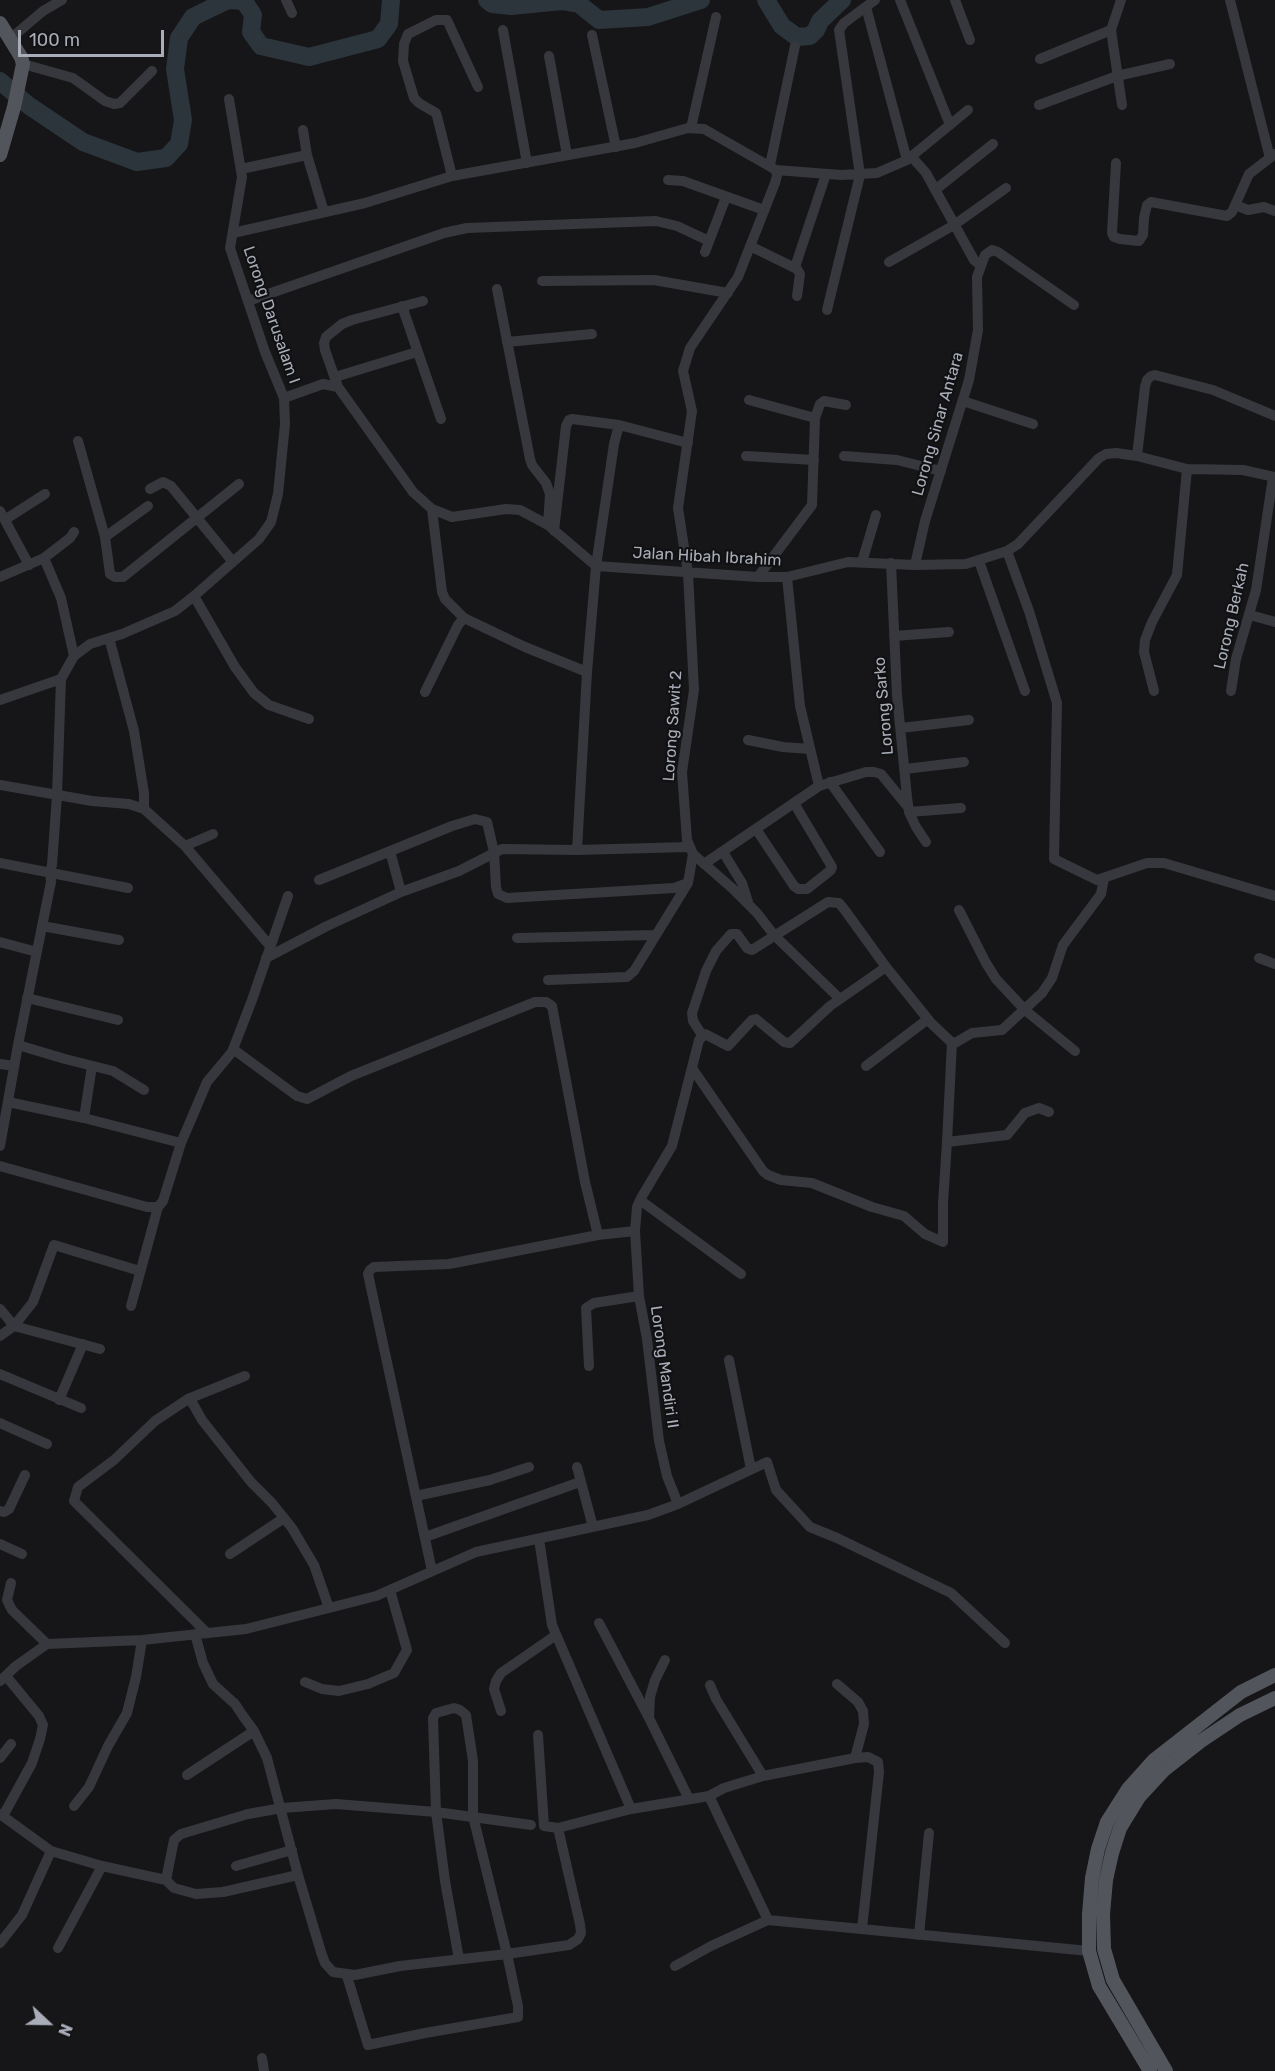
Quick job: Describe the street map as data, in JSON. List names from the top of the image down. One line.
{"streets":{"street":["Lorong Darusalam I","Lorong Sinar Antara","Jalan Hibah Ibrahim","Lorong Berkah","Lorong Sarko","Lorong Sawit 2","Lorong Mandiri II"]},"crossings":[["Lorong Sinar Antara","Jalan Hibah Ibrahim"],["Jalan Hibah Ibrahim","Lorong Berkah"],["Jalan Hibah Ibrahim","Lorong Sarko"],["Jalan Hibah Ibrahim","Lorong Sawit 2"]],"scale_bar":"100 m","north":"right"}
